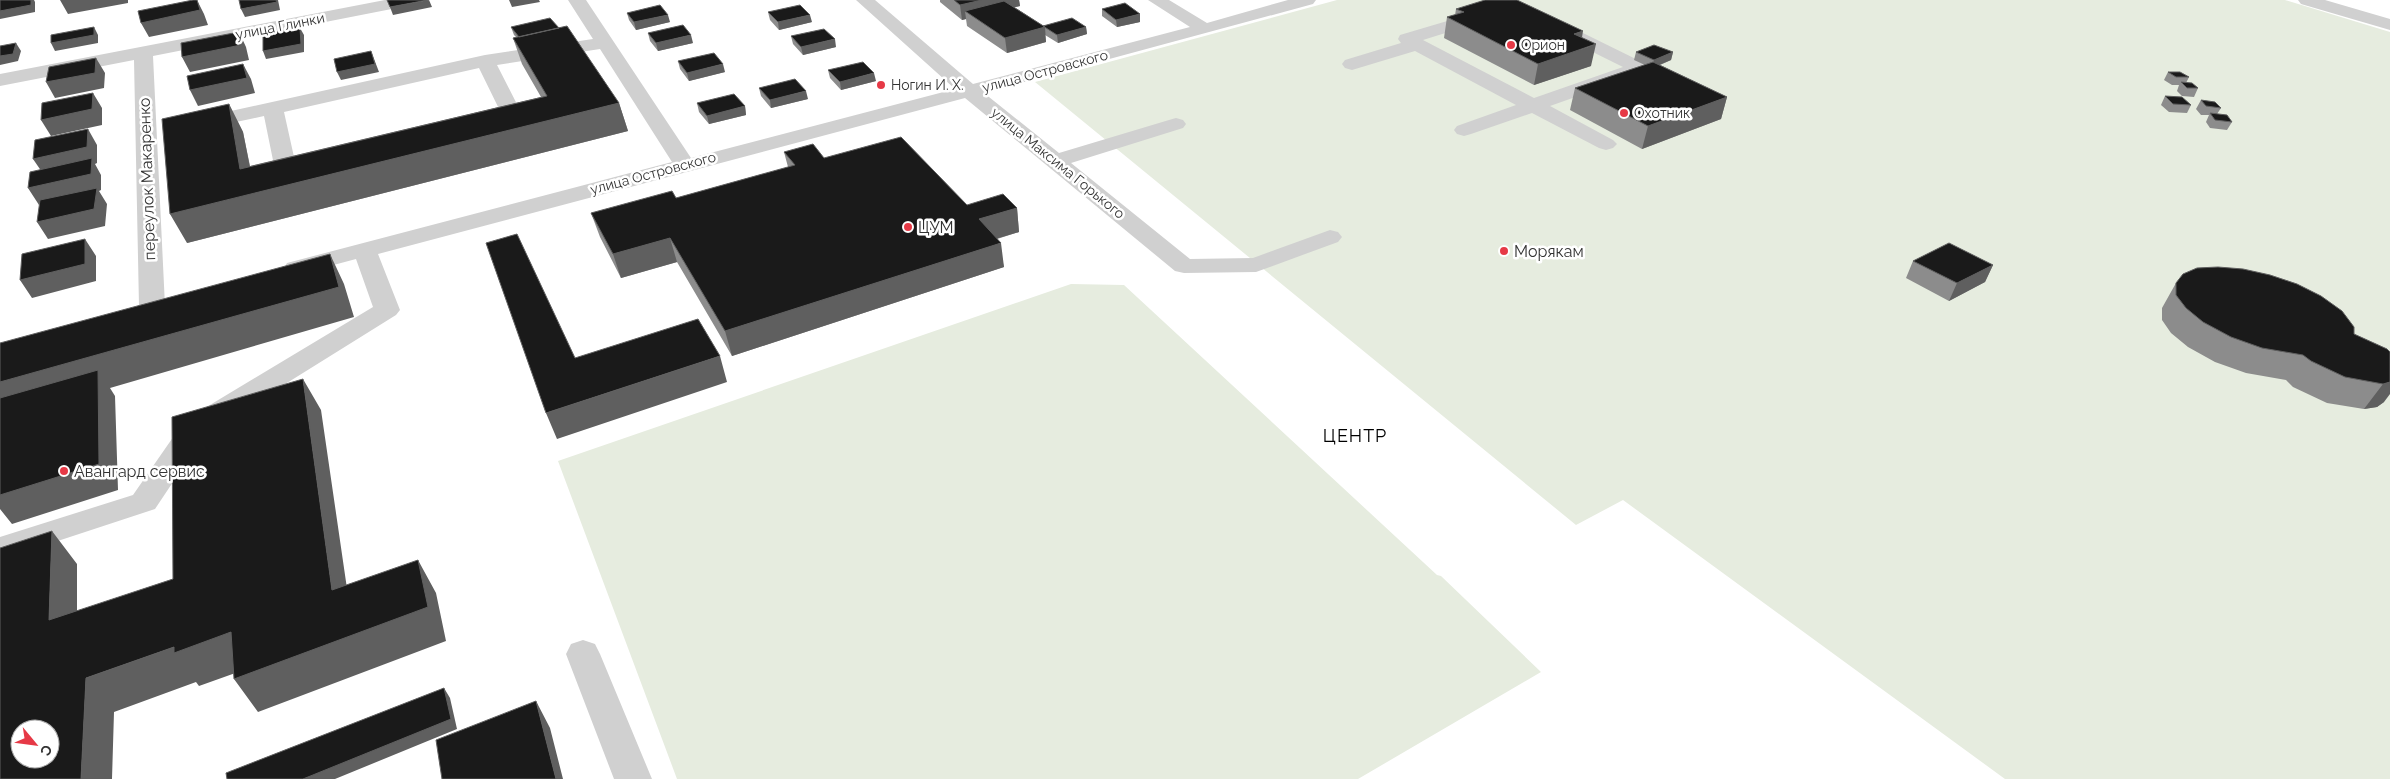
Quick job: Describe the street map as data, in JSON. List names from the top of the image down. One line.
{"streets":{"street":["улица Глинки","улица Островского","улица Максима Горького","переулок Макаренко"]},"crossings":[["улица Глинки","переулок Макаренко"],["улица Островского","улица Максима Горького"]],"districts":["ЦЕНТР"],"places":["Орион","Ногин И. Х.","Охотник","ЦУМ","Морякам","Авангард сервис"],"north":"bottom right"}
